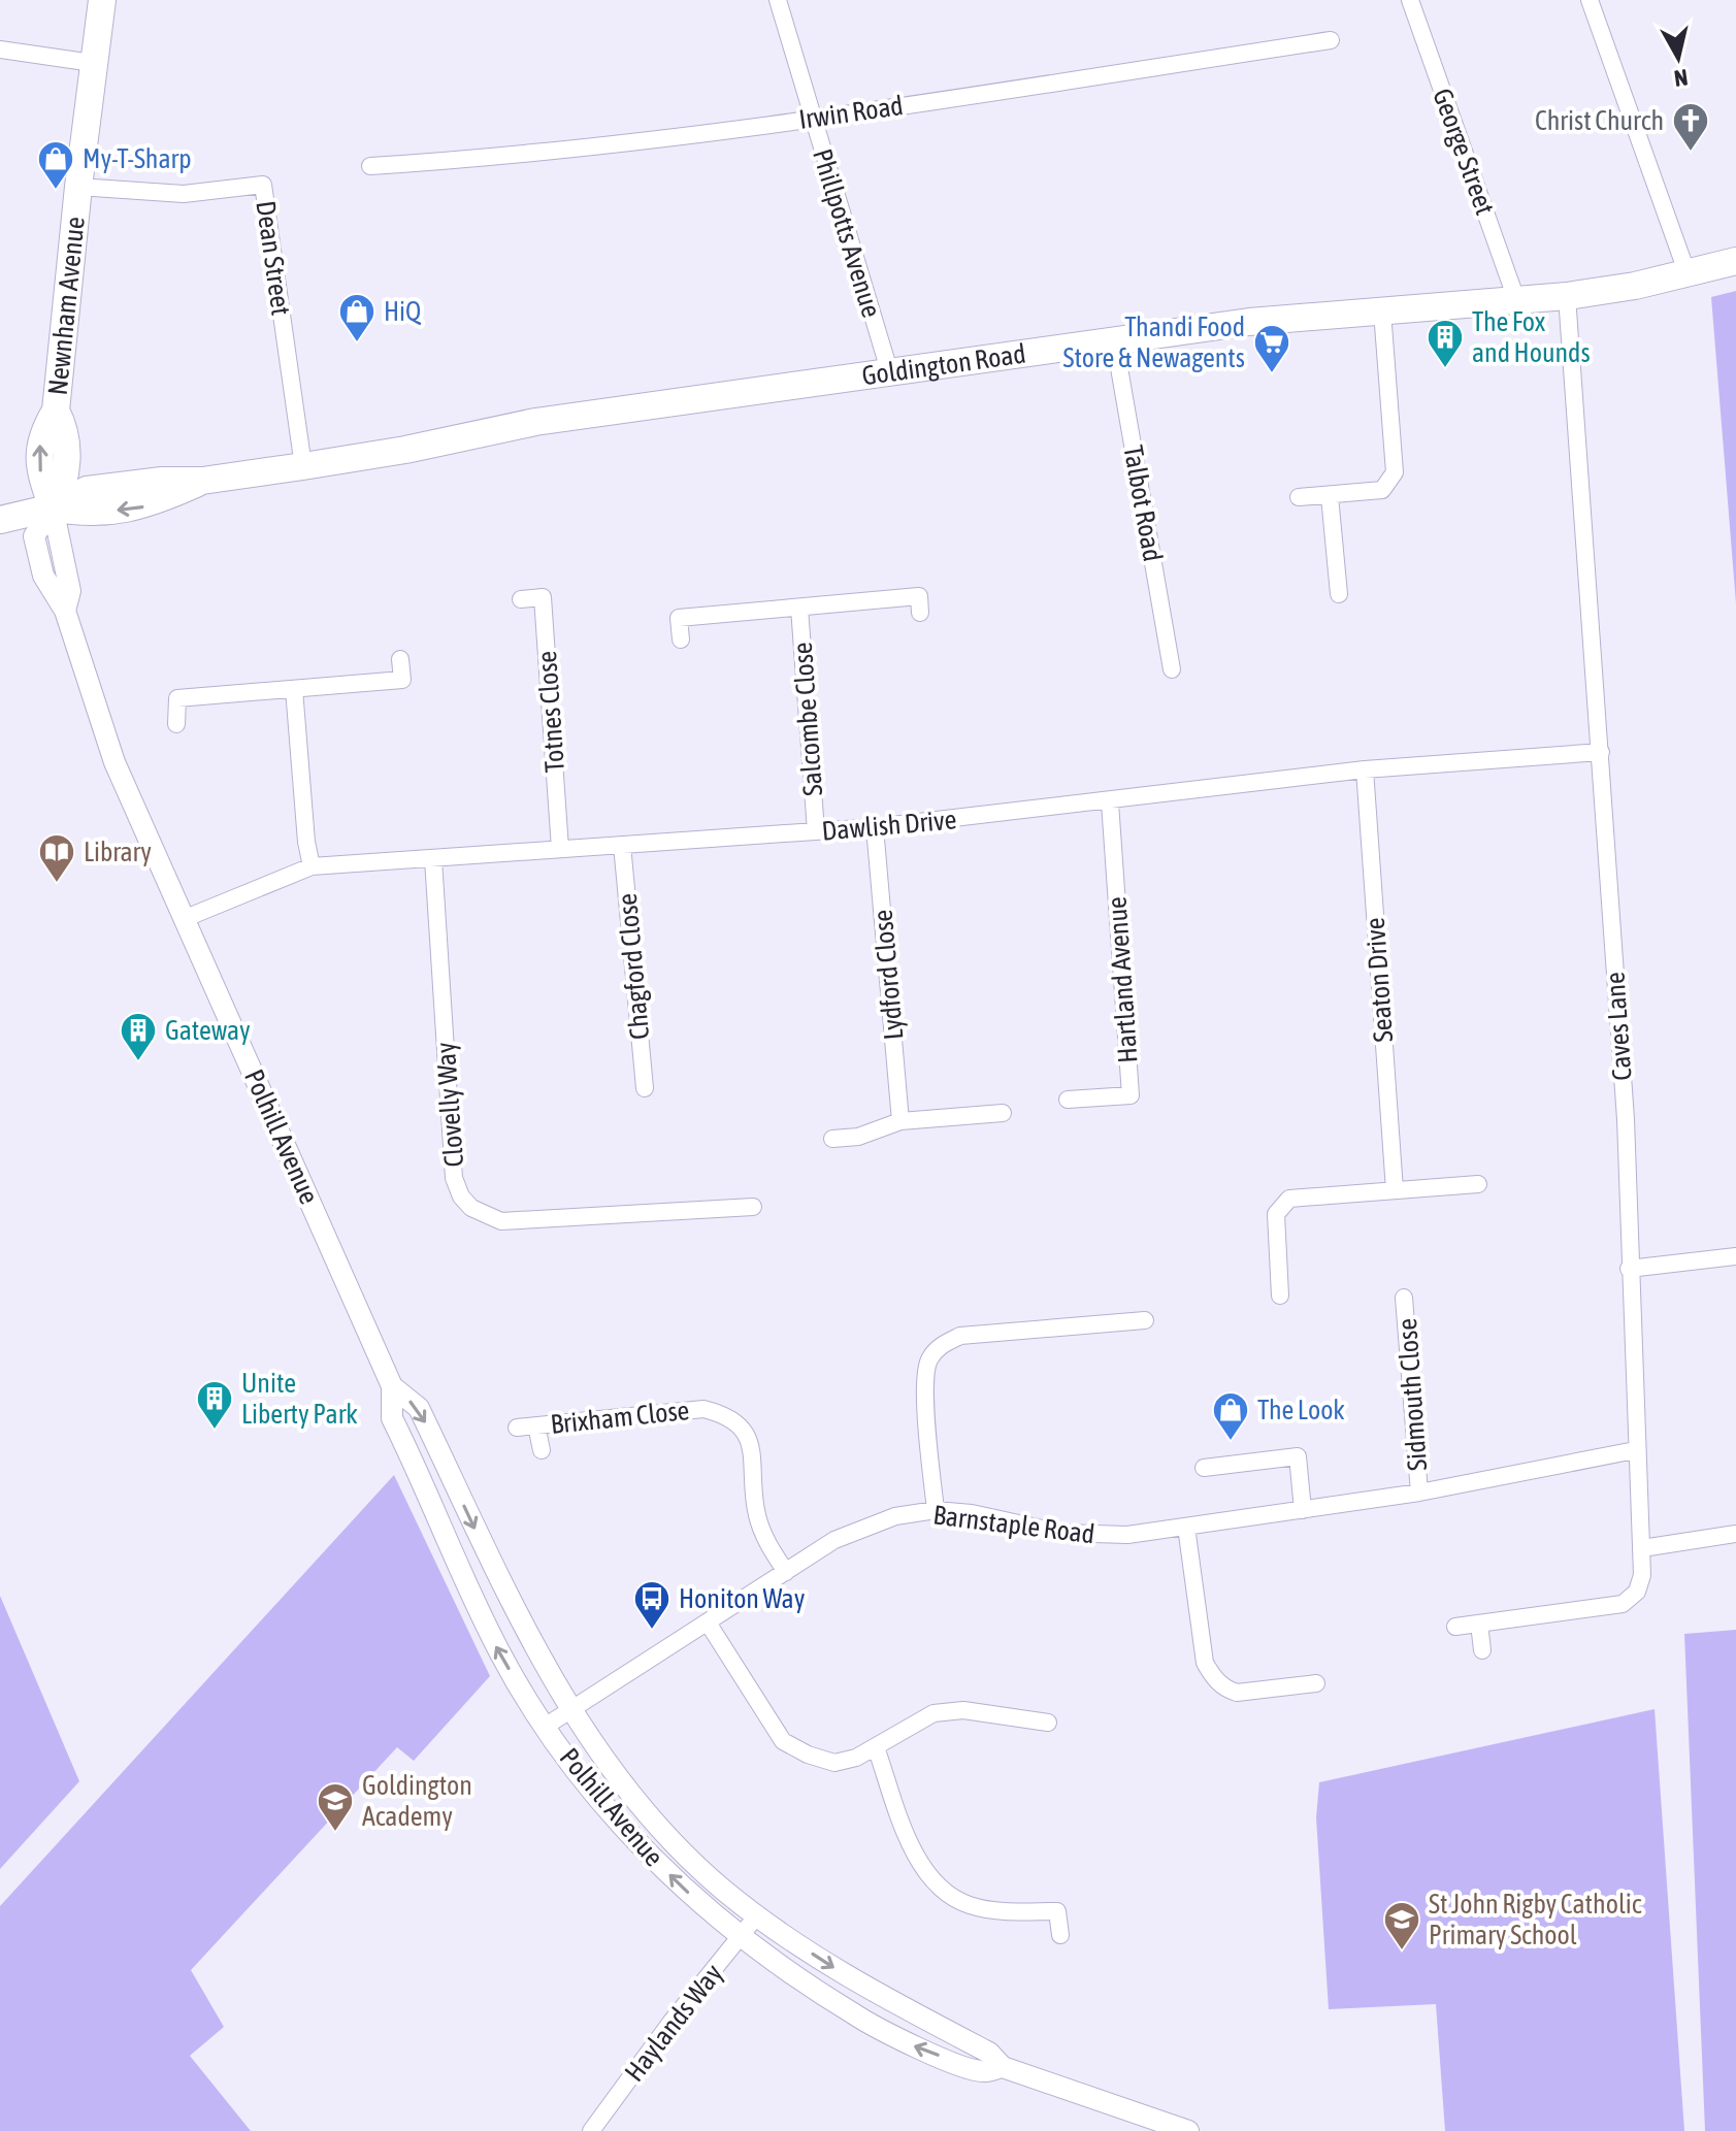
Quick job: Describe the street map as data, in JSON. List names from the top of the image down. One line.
{"streets":{"main road":["Newnham Avenue","Goldington Road"],"street":["Irwin Road","George Street","Phillpotts Avenue","Dean Street","Talbot Road","Totnes Close","Salcombe Close","Dawlish Drive","Chagford Close","Lydford Close","Hartland Avenue","Seaton Drive","Caves Lane","Clovelly Way","Polhill Avenue","Sidmouth Close","Brixham Close","Barnstaple Road","Haylands Way"]},"crossings":[["Irwin Road","Phillpotts Avenue"],["George Street","Goldington Road"],["Phillpotts Avenue","Goldington Road"],["Dean Street","Newnham Avenue"],["Dean Street","Goldington Road"],["Newnham Avenue","Goldington Road"],["Newnham Avenue","Polhill Avenue"],["Goldington Road","Talbot Road"],["Goldington Road","Caves Lane"],["Goldington Road","Polhill Avenue"],["Totnes Close","Dawlish Drive"],["Salcombe Close","Dawlish Drive"],["Dawlish Drive","Chagford Close"],["Dawlish Drive","Lydford Close"],["Dawlish Drive","Hartland Avenue"],["Dawlish Drive","Seaton Drive"],["Dawlish Drive","Caves Lane"],["Dawlish Drive","Clovelly Way"],["Dawlish Drive","Polhill Avenue"],["Caves Lane","Barnstaple Road"],["Polhill Avenue","Barnstaple Road"],["Polhill Avenue","Haylands Way"],["Sidmouth Close","Barnstaple Road"],["Brixham Close","Barnstaple Road"]],"places":{"church":["Christ Church"],"shop":["My-T-Sharp","HiQ","The Look"],"building":["The Fox and Hounds","Gateway","Unite Liberty Park"],"supermarket":["Thandi Food Store & Newagents"],"library":["Library"],"bus stop":["Honiton Way"],"school or university":["Goldington Academy","St John Rigby Catholic Primary School"]},"north":"bottom"}
